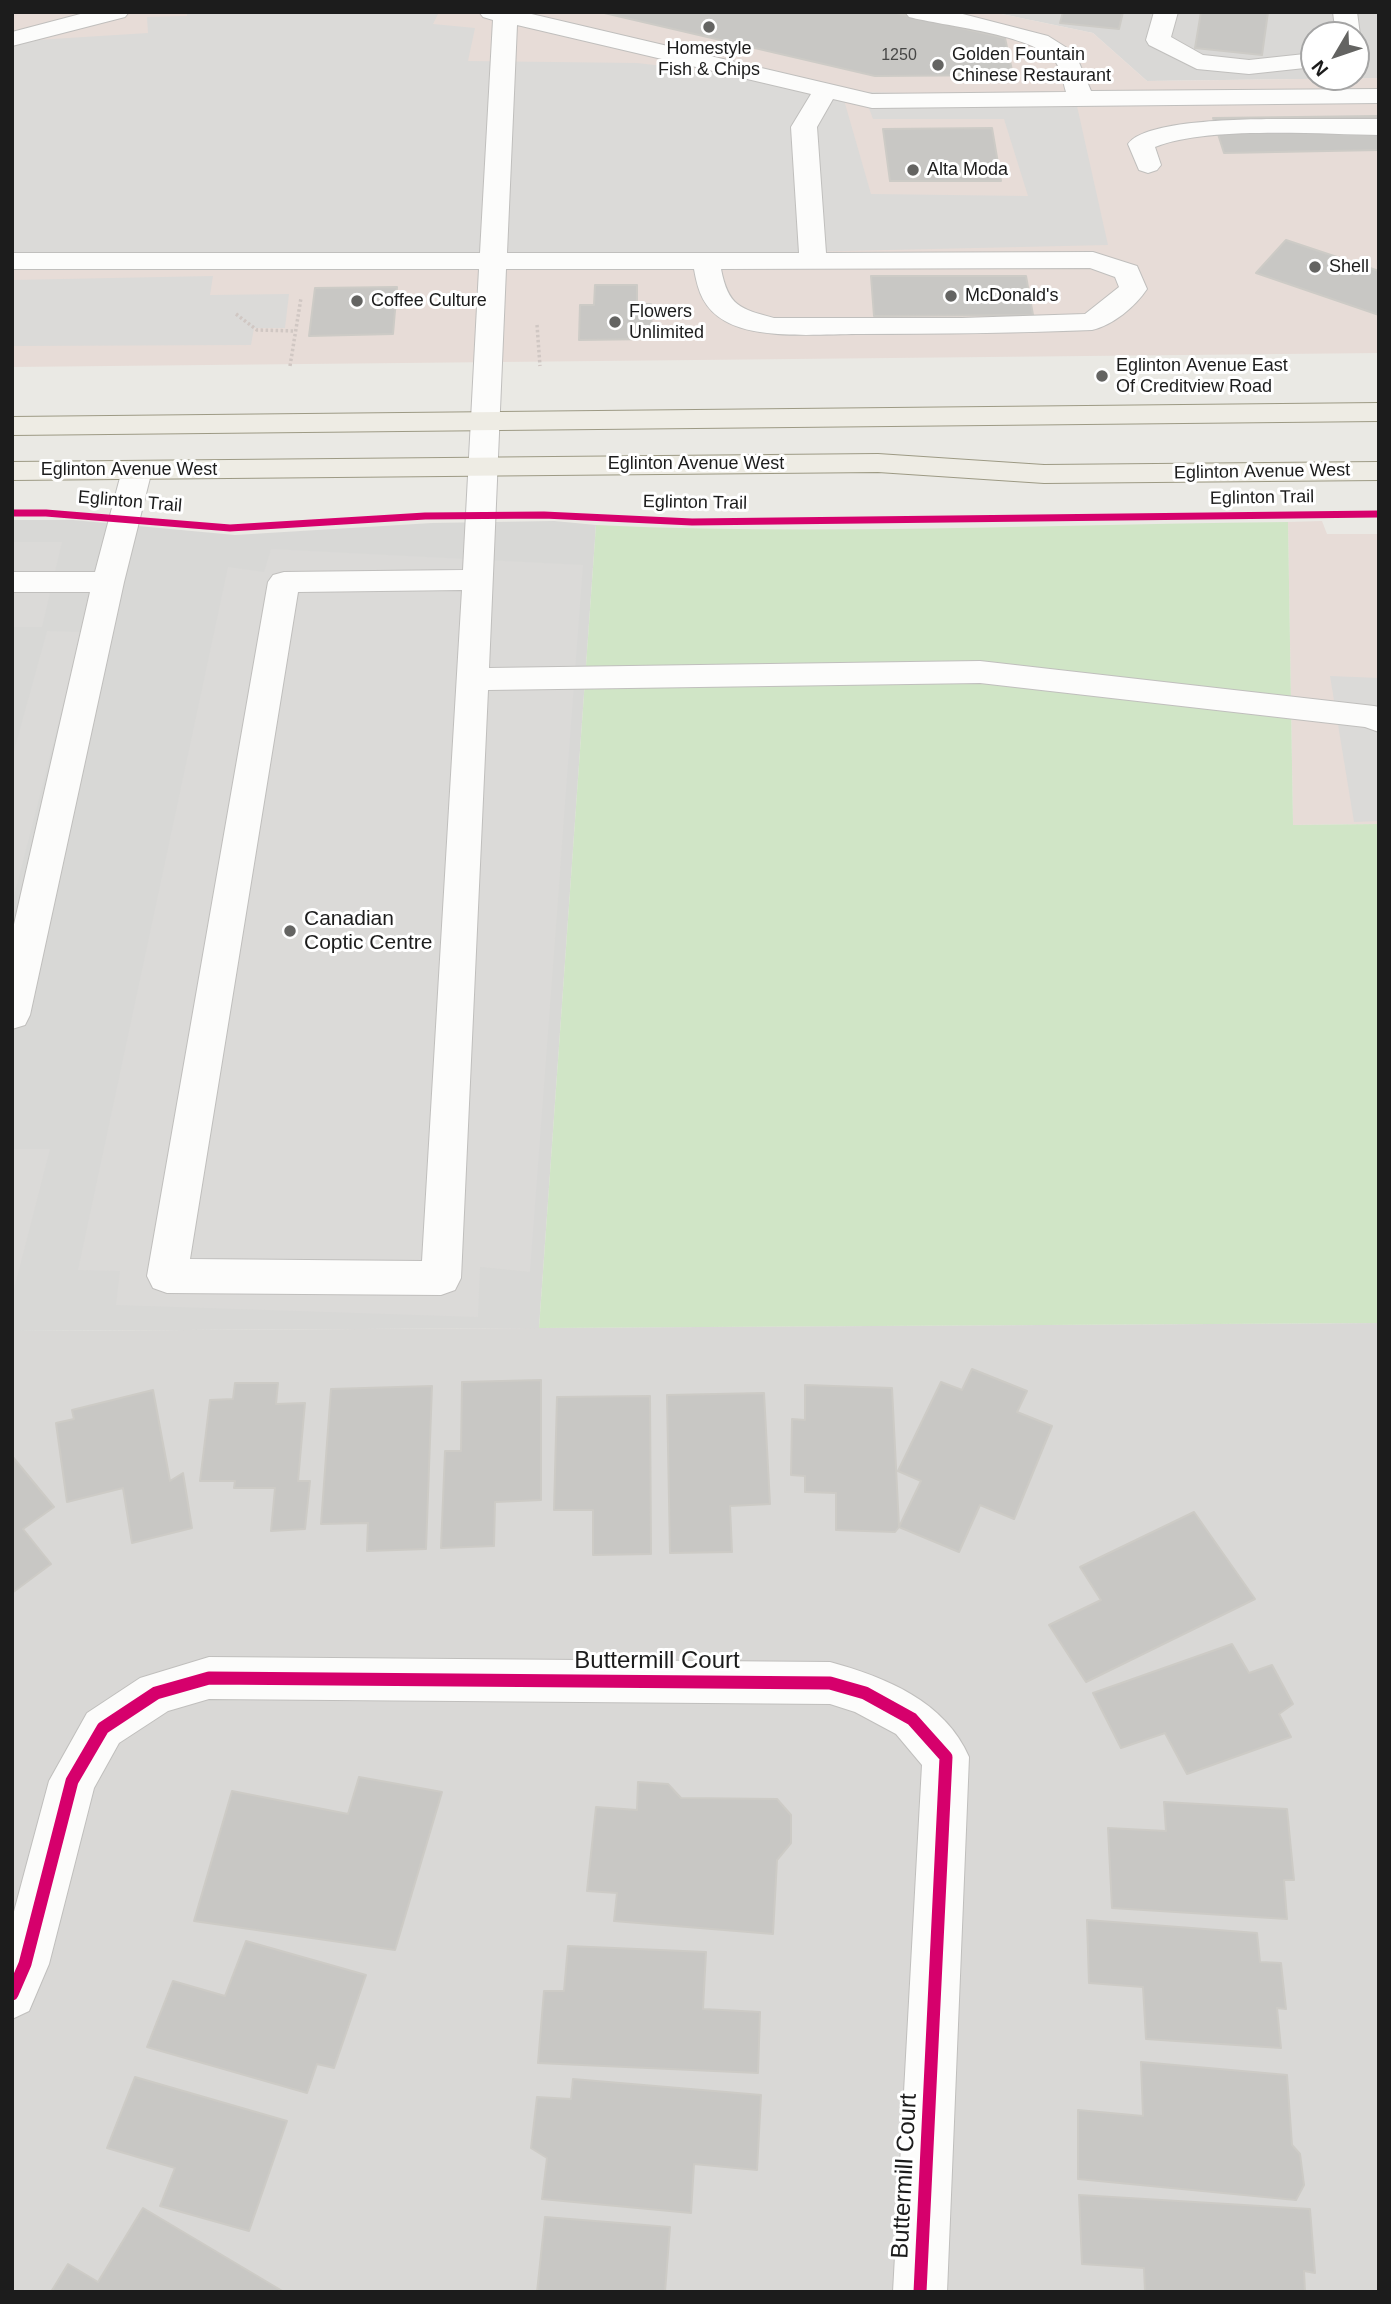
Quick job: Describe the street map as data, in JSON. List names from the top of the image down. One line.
{"streets":{"main road":["Eglinton Avenue West"],"street":["Buttermill Court"],"cycle path":["Eglinton Trail"]},"places":["Homestyle Fish & Chips","Golden Fountain Chinese Restaurant","Alta Moda","Shell","McDonald's","Coffee Culture","Flowers Unlimited","Eglinton Avenue East Of Creditview Road","Canadian Coptic Centre"],"house_numbers":["1250"],"north":"bottom left"}
